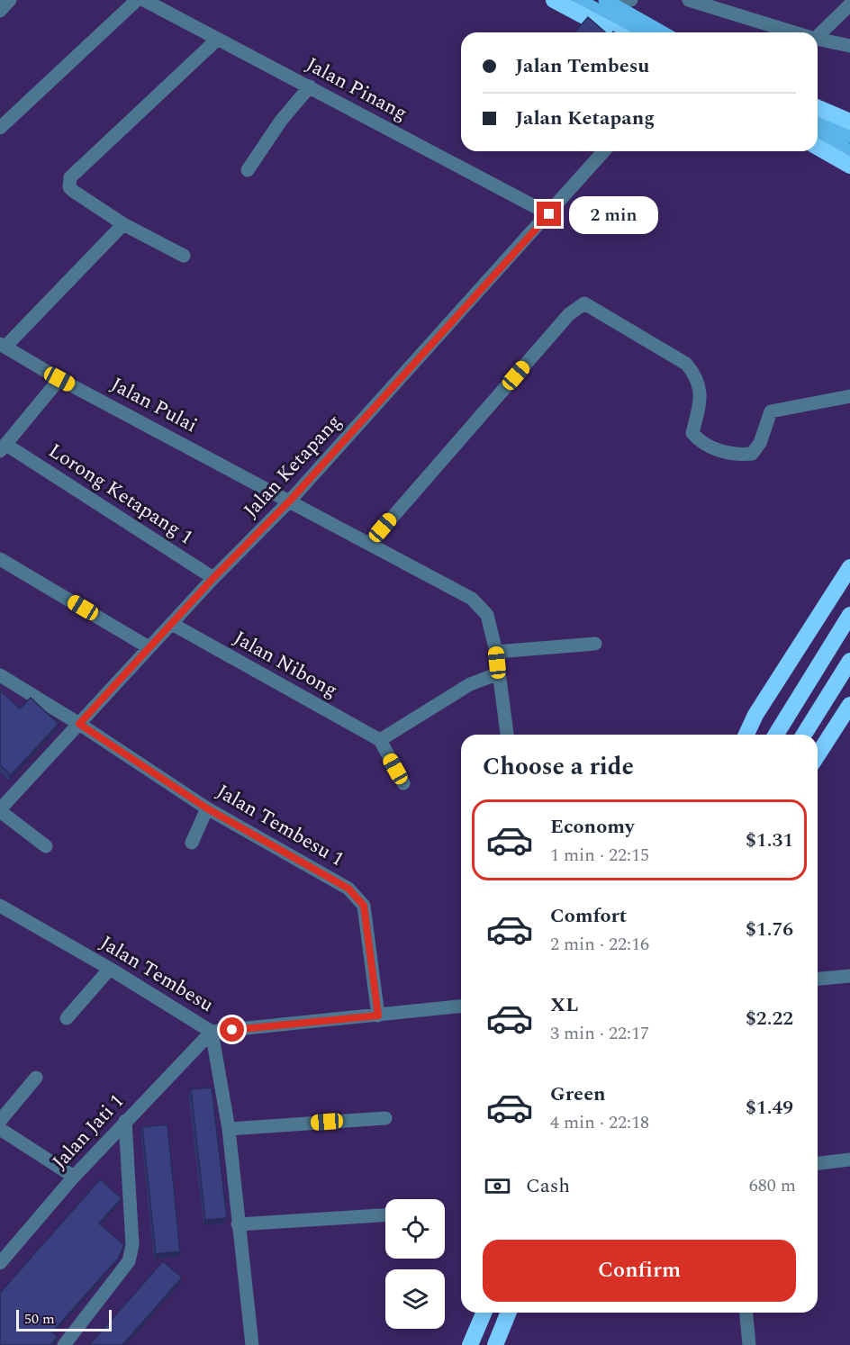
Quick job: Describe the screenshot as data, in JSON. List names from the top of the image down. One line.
{"streets":{"street":["Jalan Pinang","Jalan Pulai","Jalan Ketapang","Lorong Ketapang 1","Jalan Nibong","Jalan Tembesu 1","Jalan Tembesu","Jalan Jati 1"]},"crossings":[["Jalan Pinang","Jalan Ketapang"],["Jalan Pulai","Jalan Ketapang"],["Jalan Ketapang","Lorong Ketapang 1"],["Jalan Ketapang","Jalan Nibong"],["Jalan Ketapang","Jalan Tembesu 1"],["Jalan Tembesu 1","Jalan Tembesu"],["Jalan Tembesu","Jalan Jati 1"]],"scale_bar":"50 m","page":{"banner":["Jalan Tembesu","Jalan Ketapang"],"bubble":"2 min","heading":"Choose a ride","list":[{"name":"Economy","note":"1 min · 22:15","value":"$1.31"},{"name":"Comfort","note":"2 min · 22:16","value":"$1.76"},{"name":"XL","note":"3 min · 22:17","value":"$2.22"},{"name":"Green","note":"4 min · 22:18","value":"$1.49"}],"pay":["Cash","680 m"],"buttons":"Confirm","scale":"50 m"}}
